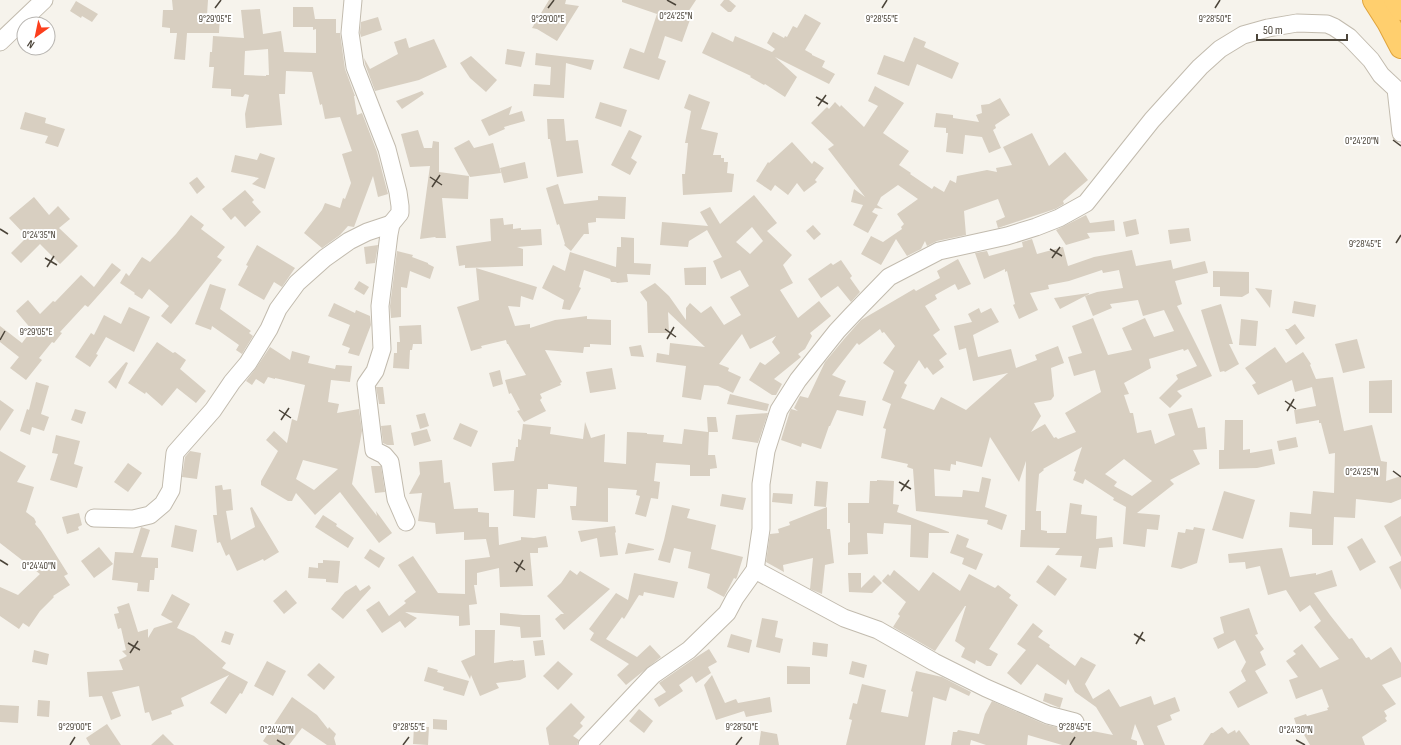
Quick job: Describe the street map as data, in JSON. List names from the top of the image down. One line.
{"scale_bar":"50 m","north":"bottom left","coordinates":["0°24'25\"N","9°29'05\"E","9°29'00\"E","9°28'55\"E","9°28'50\"E","0°24'20\"N","0°24'35\"N","9°28'45\"E","0°24'40\"N","0°24'30\"N"]}
